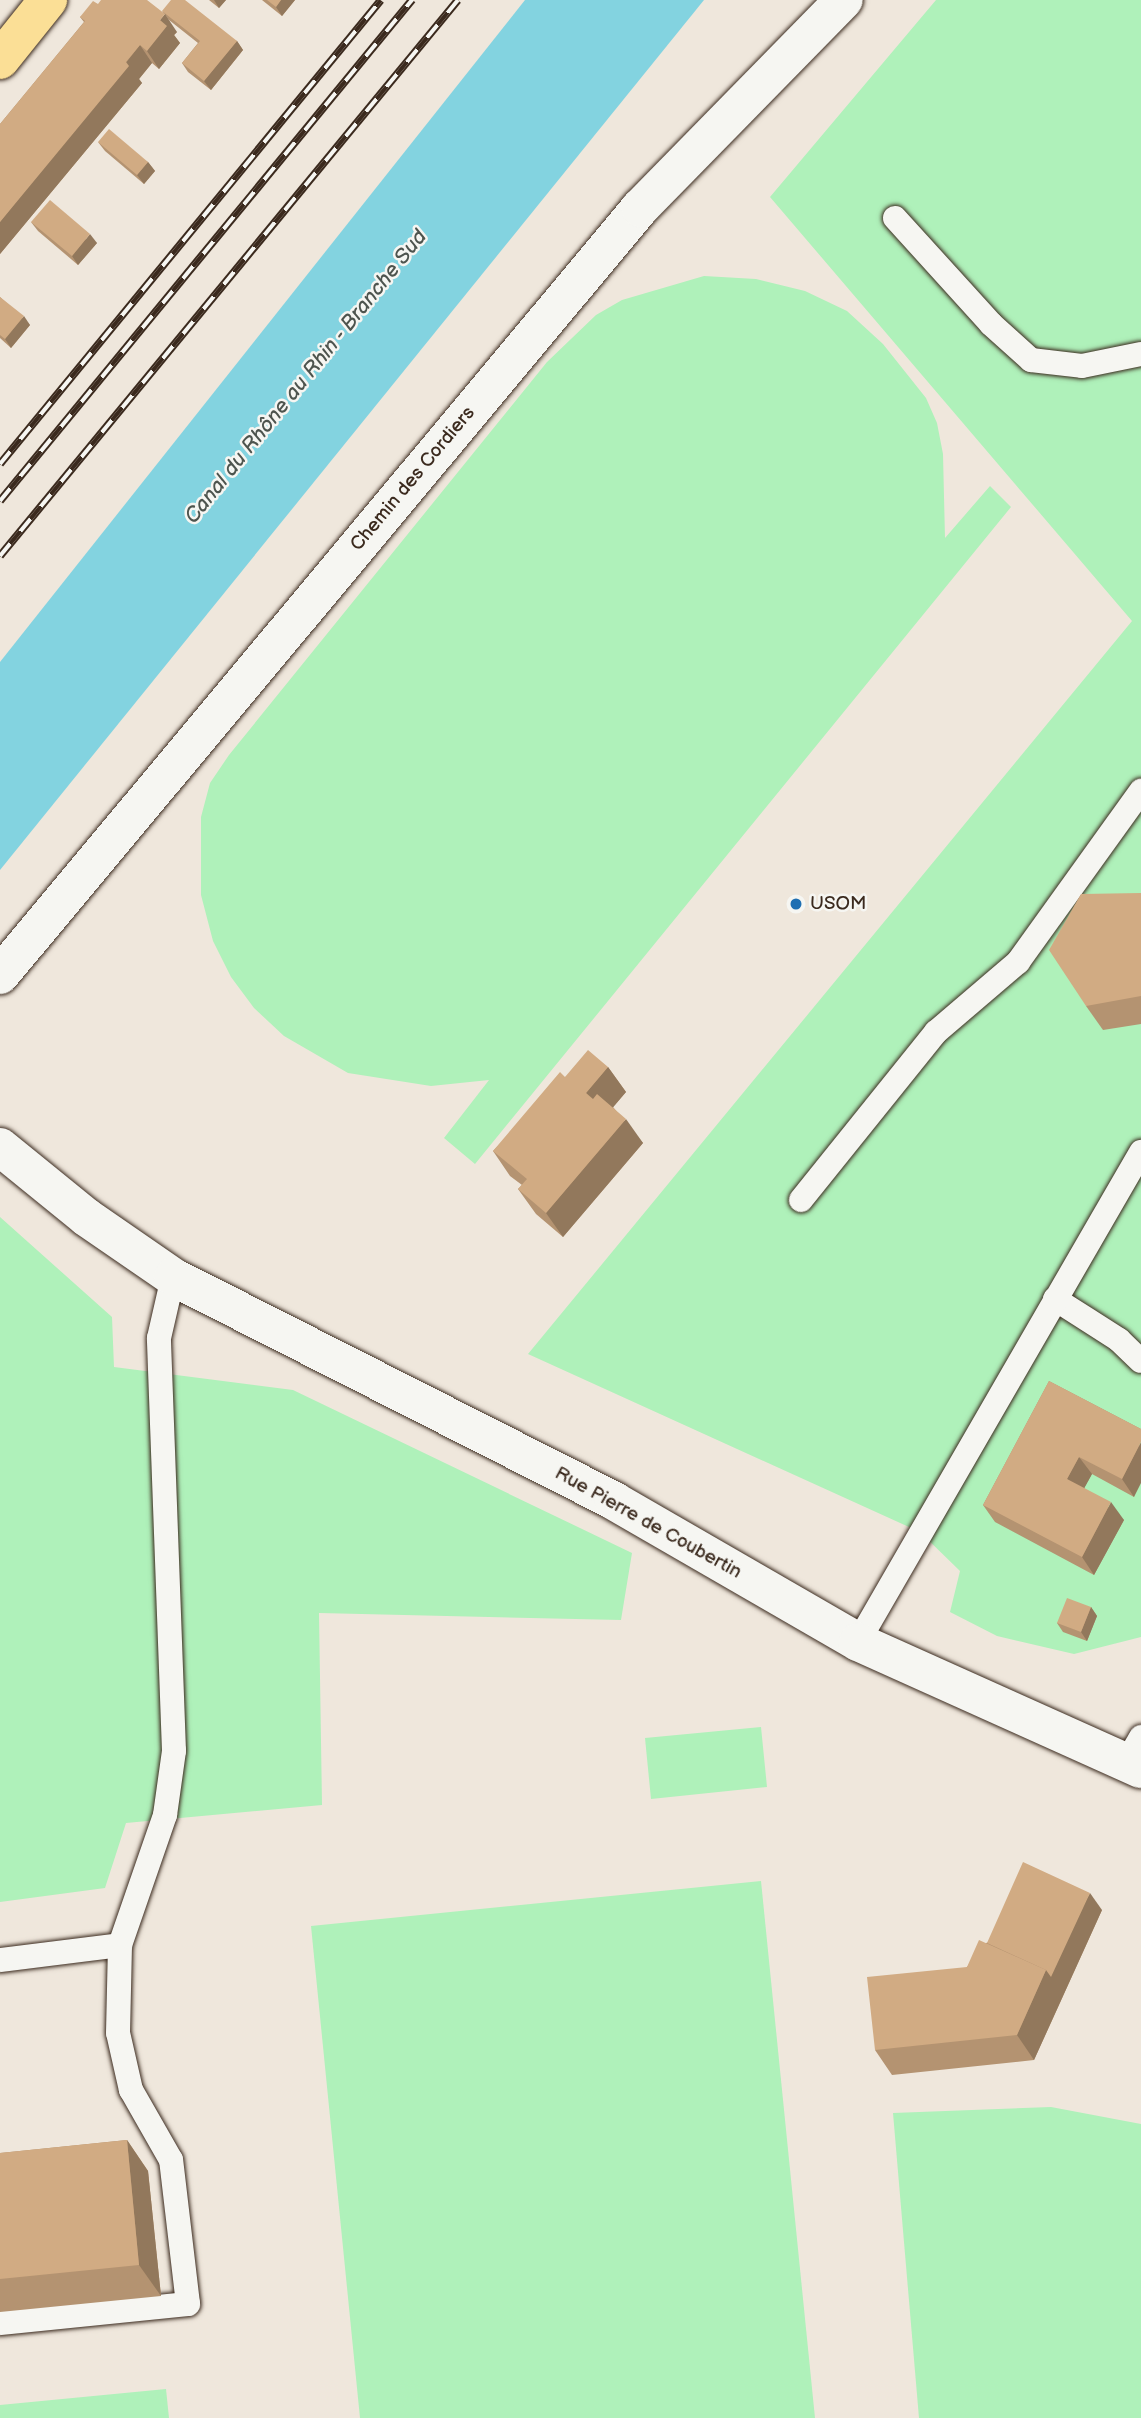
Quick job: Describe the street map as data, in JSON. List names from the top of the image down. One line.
{"streets":{"street":["Chemin des Cordiers","Rue Pierre de Coubertin"]},"water":["Canal du Rhône au Rhin - Branche Sud"],"places":["USOM"]}
